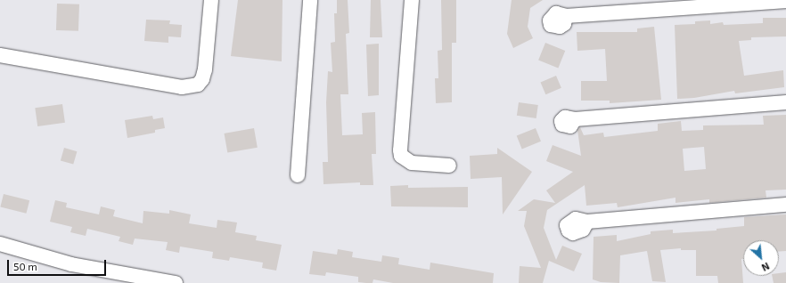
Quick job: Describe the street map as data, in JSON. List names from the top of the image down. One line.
{"scale_bar":"50 m","north":"bottom right"}
